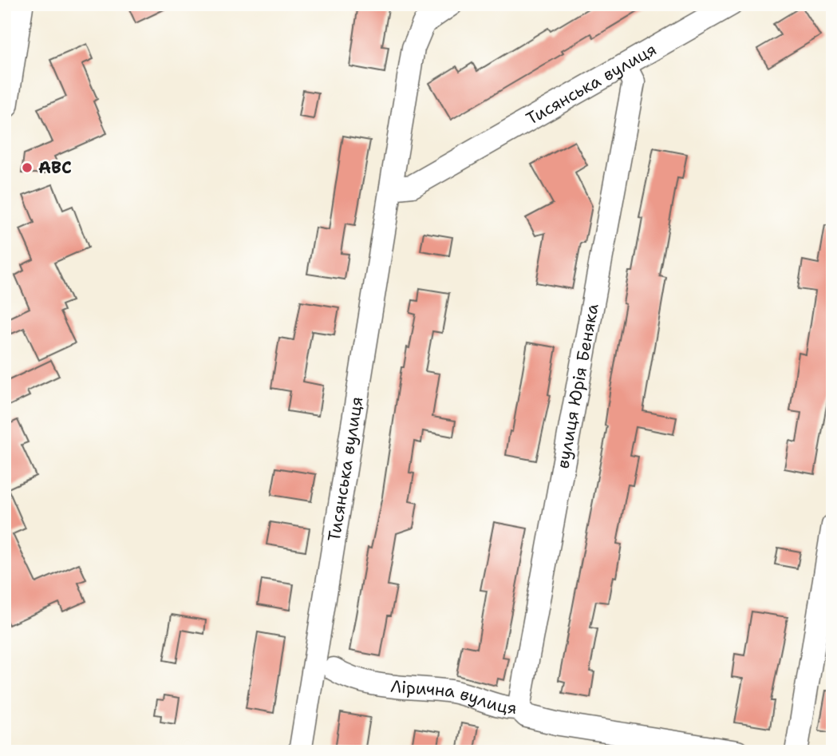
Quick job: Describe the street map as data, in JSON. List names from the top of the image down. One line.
{"streets":{"street":["Тисянська вулиця","вулиця Юрія Беняка","Лірична вулиця"]},"crossings":[["Тисянська вулиця","вулиця Юрія Беняка"],["вулиця Юрія Беняка","Лірична вулиця"]],"places":["ABC"]}
